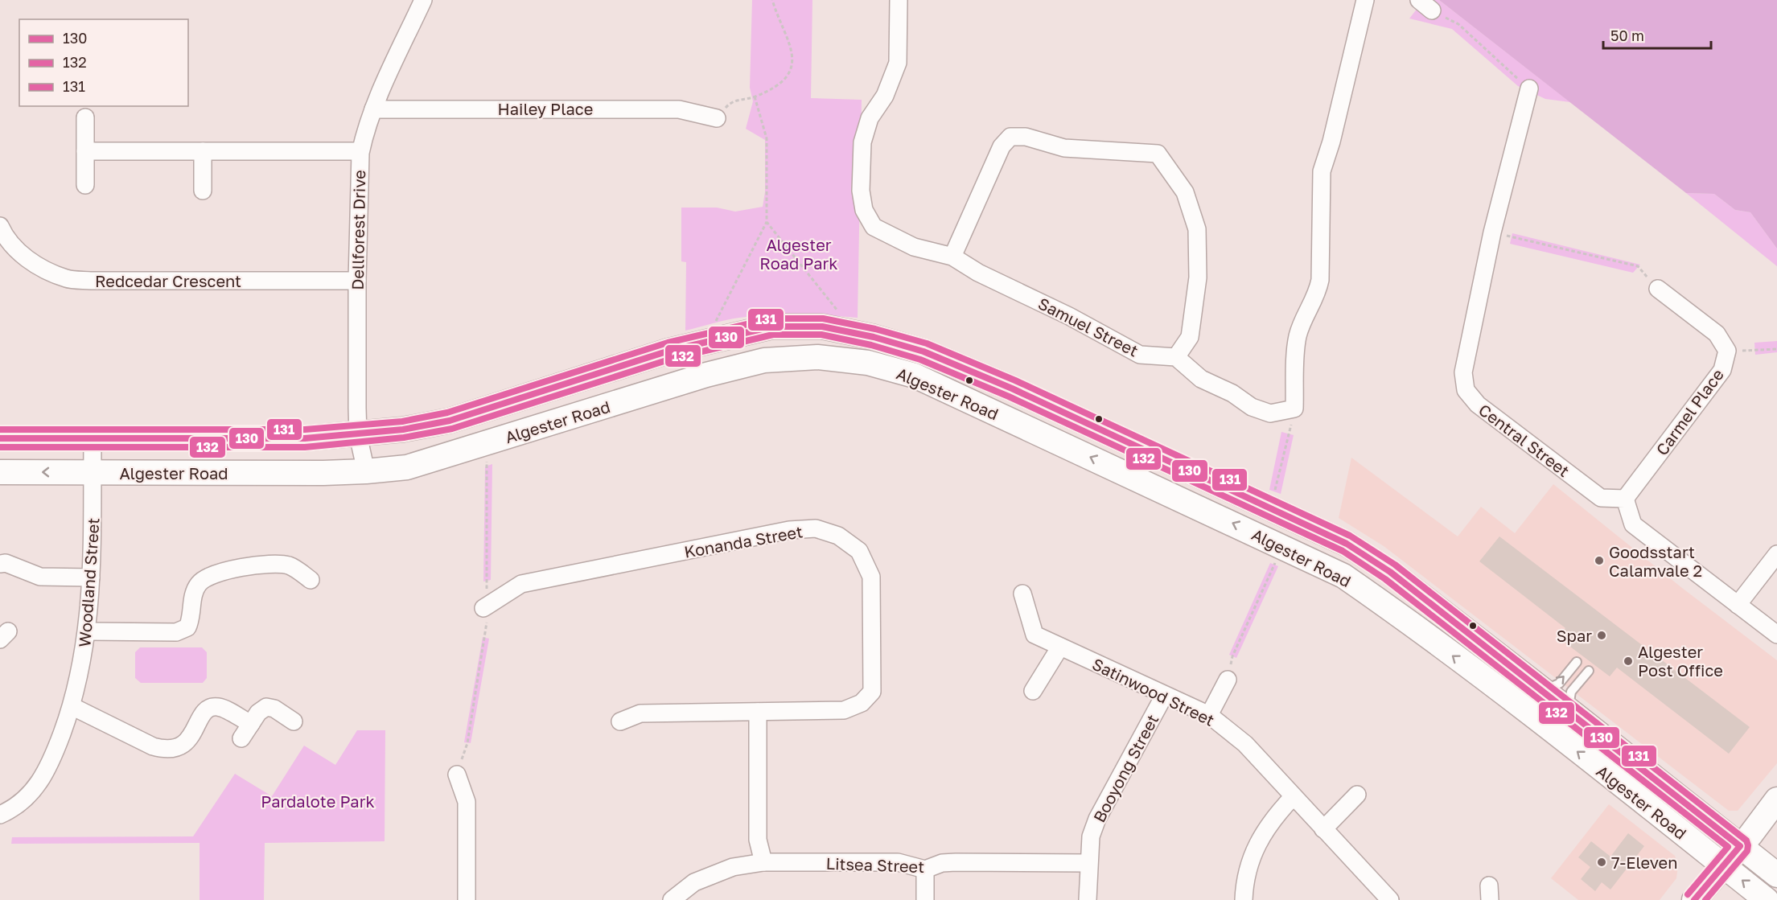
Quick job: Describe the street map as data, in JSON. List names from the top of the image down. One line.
{"streets":{"main road":["Algester Road"],"street":["Hailey Place","Dellforest Drive","Redcedar Crescent","Samuel Street","Carmel Place","Central Street","Konanda Street","Woodland Street","Satinwood Street","Booyong Street","Litsea Street"]},"crossings":[["Hailey Place","Dellforest Drive"],["Dellforest Drive","Redcedar Crescent"],["Dellforest Drive","Algester Road"],["Algester Road","Woodland Street"],["Carmel Place","Central Street"],["Satinwood Street","Booyong Street"],["Booyong Street","Litsea Street"]],"parks":["Algester Road Park","Pardalote Park"],"places":["Goodsstart Calamvale 2","Spar","Algester Post Office","7-Eleven"],"lines":["transit line 131","transit line 130","transit line 132"],"legend":["130","132","131"],"scale_bar":"50 m"}
